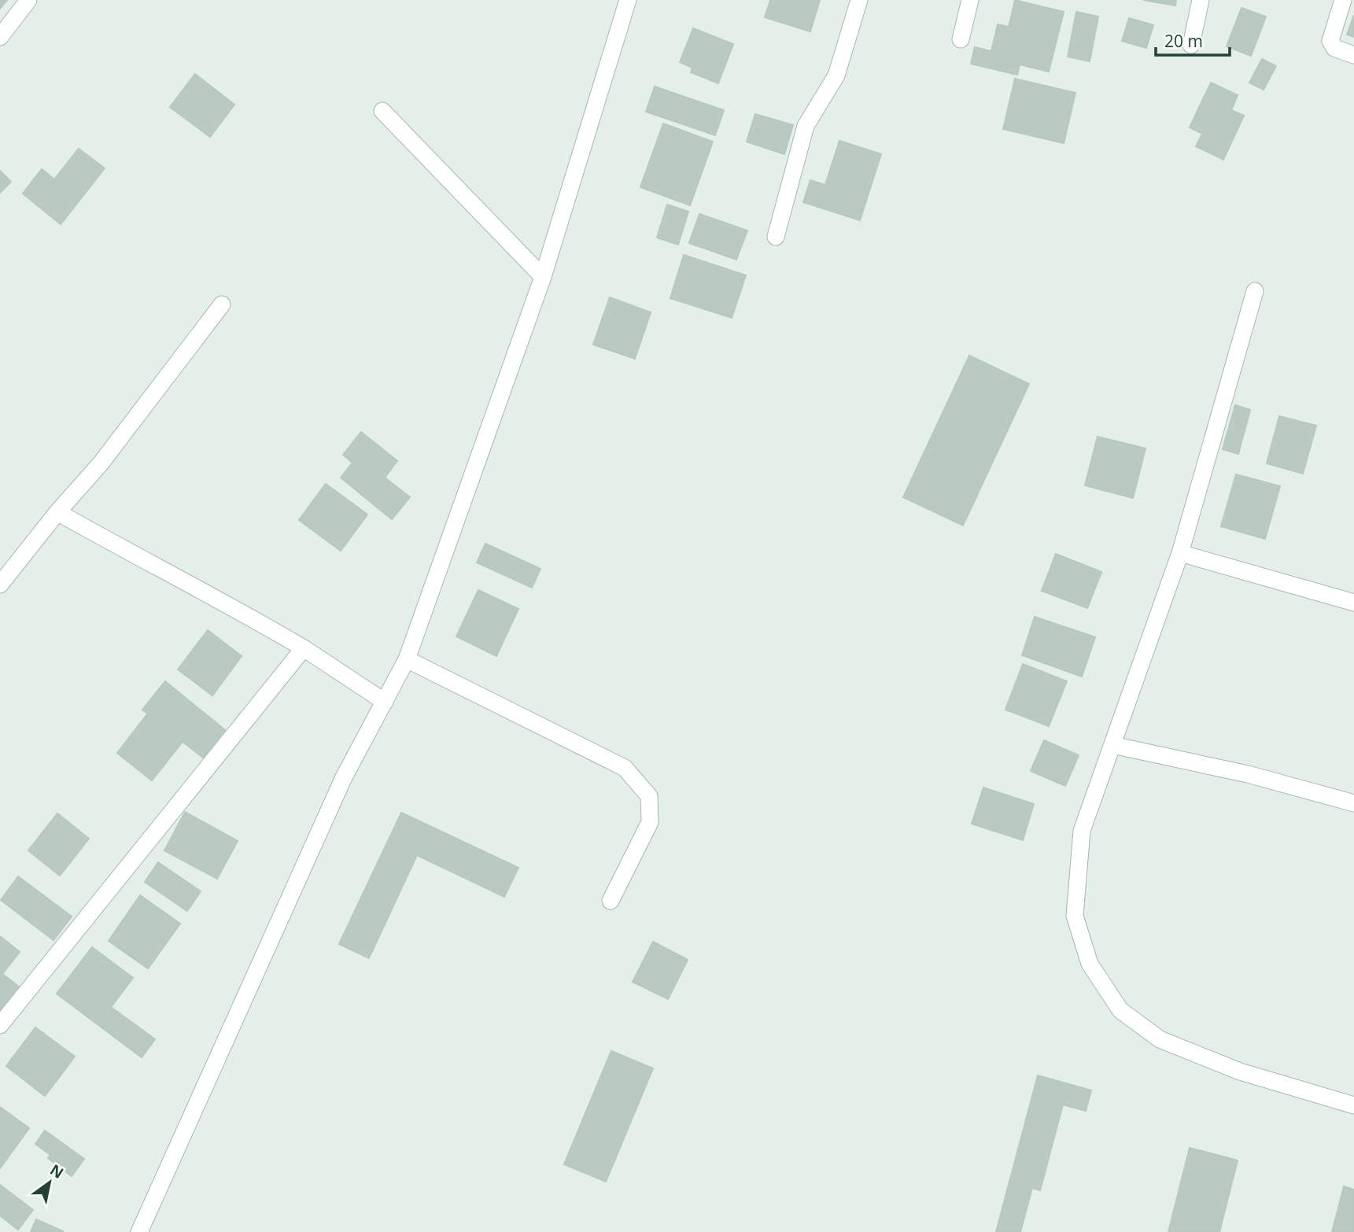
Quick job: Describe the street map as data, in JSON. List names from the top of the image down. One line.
{"scale_bar":"20 m","north":"top right"}
